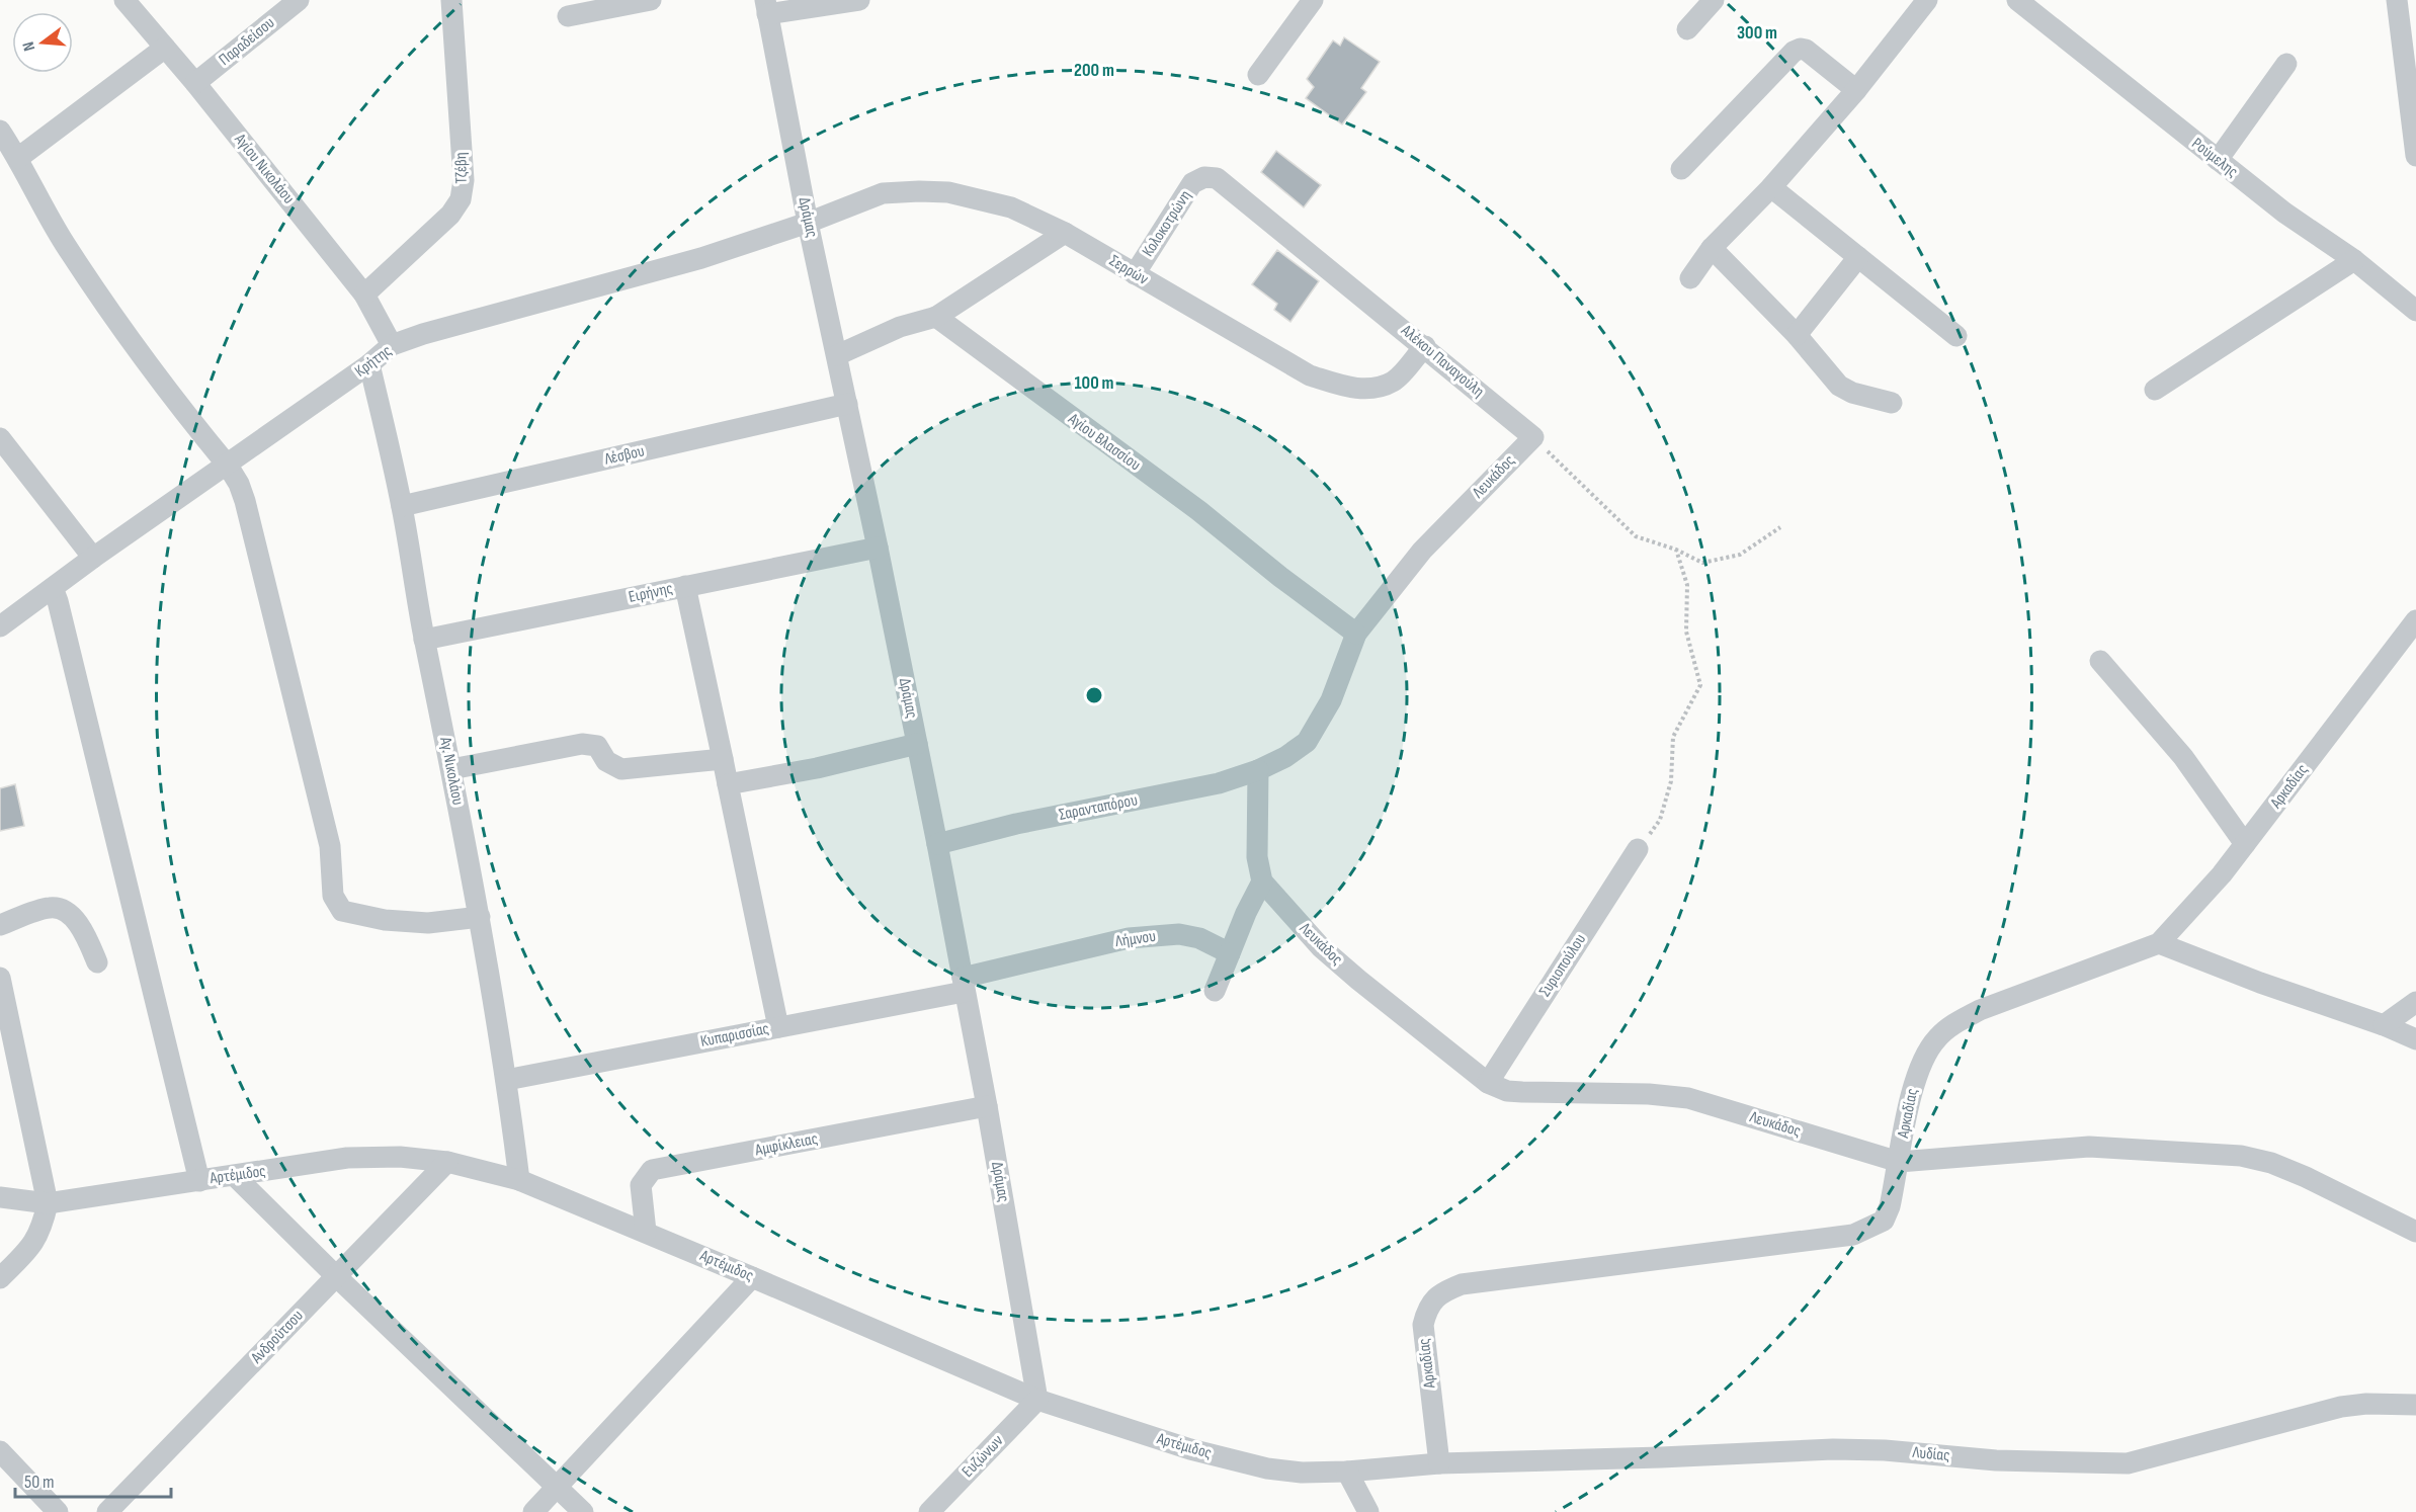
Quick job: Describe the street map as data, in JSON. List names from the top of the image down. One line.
{"streets":{"street":["Παραδείσου","Ρούμελης","Τζέβη","Αγίου Νικολάου","Δράμας","Κολοκοτρώνη","Σερρών","Κρήτης","Αλέκου Παναγούλη","Αγίου Βλασσίου","Λέσβου","Λευκάδος","Ειρήνης","Αγ. Νικολάου","Αρκαδίας","Σαρανταπόρου","Λήμνου","Συριοπούλου","Κυπαρισσίας","Αμφίκλειας","Αρτέμιδος","Ανδρούτσου","Λυδίας","Ευζώνων"]},"crossings":[["Παραδείσου","Αγίου Νικολάου"],["Τζέβη","Αγίου Νικολάου"],["Αγίου Νικολάου","Κρήτης"],["Δράμας","Σερρών"],["Δράμας","Κρήτης"],["Δράμας","Λέσβου"],["Δράμας","Ειρήνης"],["Δράμας","Σαρανταπόρου"],["Δράμας","Λήμνου"],["Δράμας","Κυπαρισσίας"],["Δράμας","Αμφίκλειας"],["Δράμας","Αρτέμιδος"],["Δράμας","Ευζώνων"],["Κολοκοτρώνη","Σερρών"],["Κολοκοτρώνη","Αλέκου Παναγούλη"],["Σερρών","Κρήτης"],["Σερρών","Αλέκου Παναγούλη"],["Κρήτης","Αγ. Νικολάου"],["Αλέκου Παναγούλη","Λευκάδος"],["Αγίου Βλασσίου","Λευκάδος"],["Λέσβου","Αγ. Νικολάου"],["Λευκάδος","Αρκαδίας"],["Λευκάδος","Σαρανταπόρου"],["Λευκάδος","Συριοπούλου"],["Ειρήνης","Αγ. Νικολάου"],["Αγ. Νικολάου","Κυπαρισσίας"],["Αγ. Νικολάου","Αρτέμιδος"],["Αρκαδίας","Αρτέμιδος"],["Αρκαδίας","Λυδίας"],["Λήμνου","Κυπαρισσίας"],["Αμφίκλειας","Αρτέμιδος"],["Αρτέμιδος","Ανδρούτσου"],["Αρτέμιδος","Λυδίας"],["Αρτέμιδος","Ευζώνων"]],"scale_bar":"50 m","north":"left","rings":["300 m","200 m","100 m"]}
